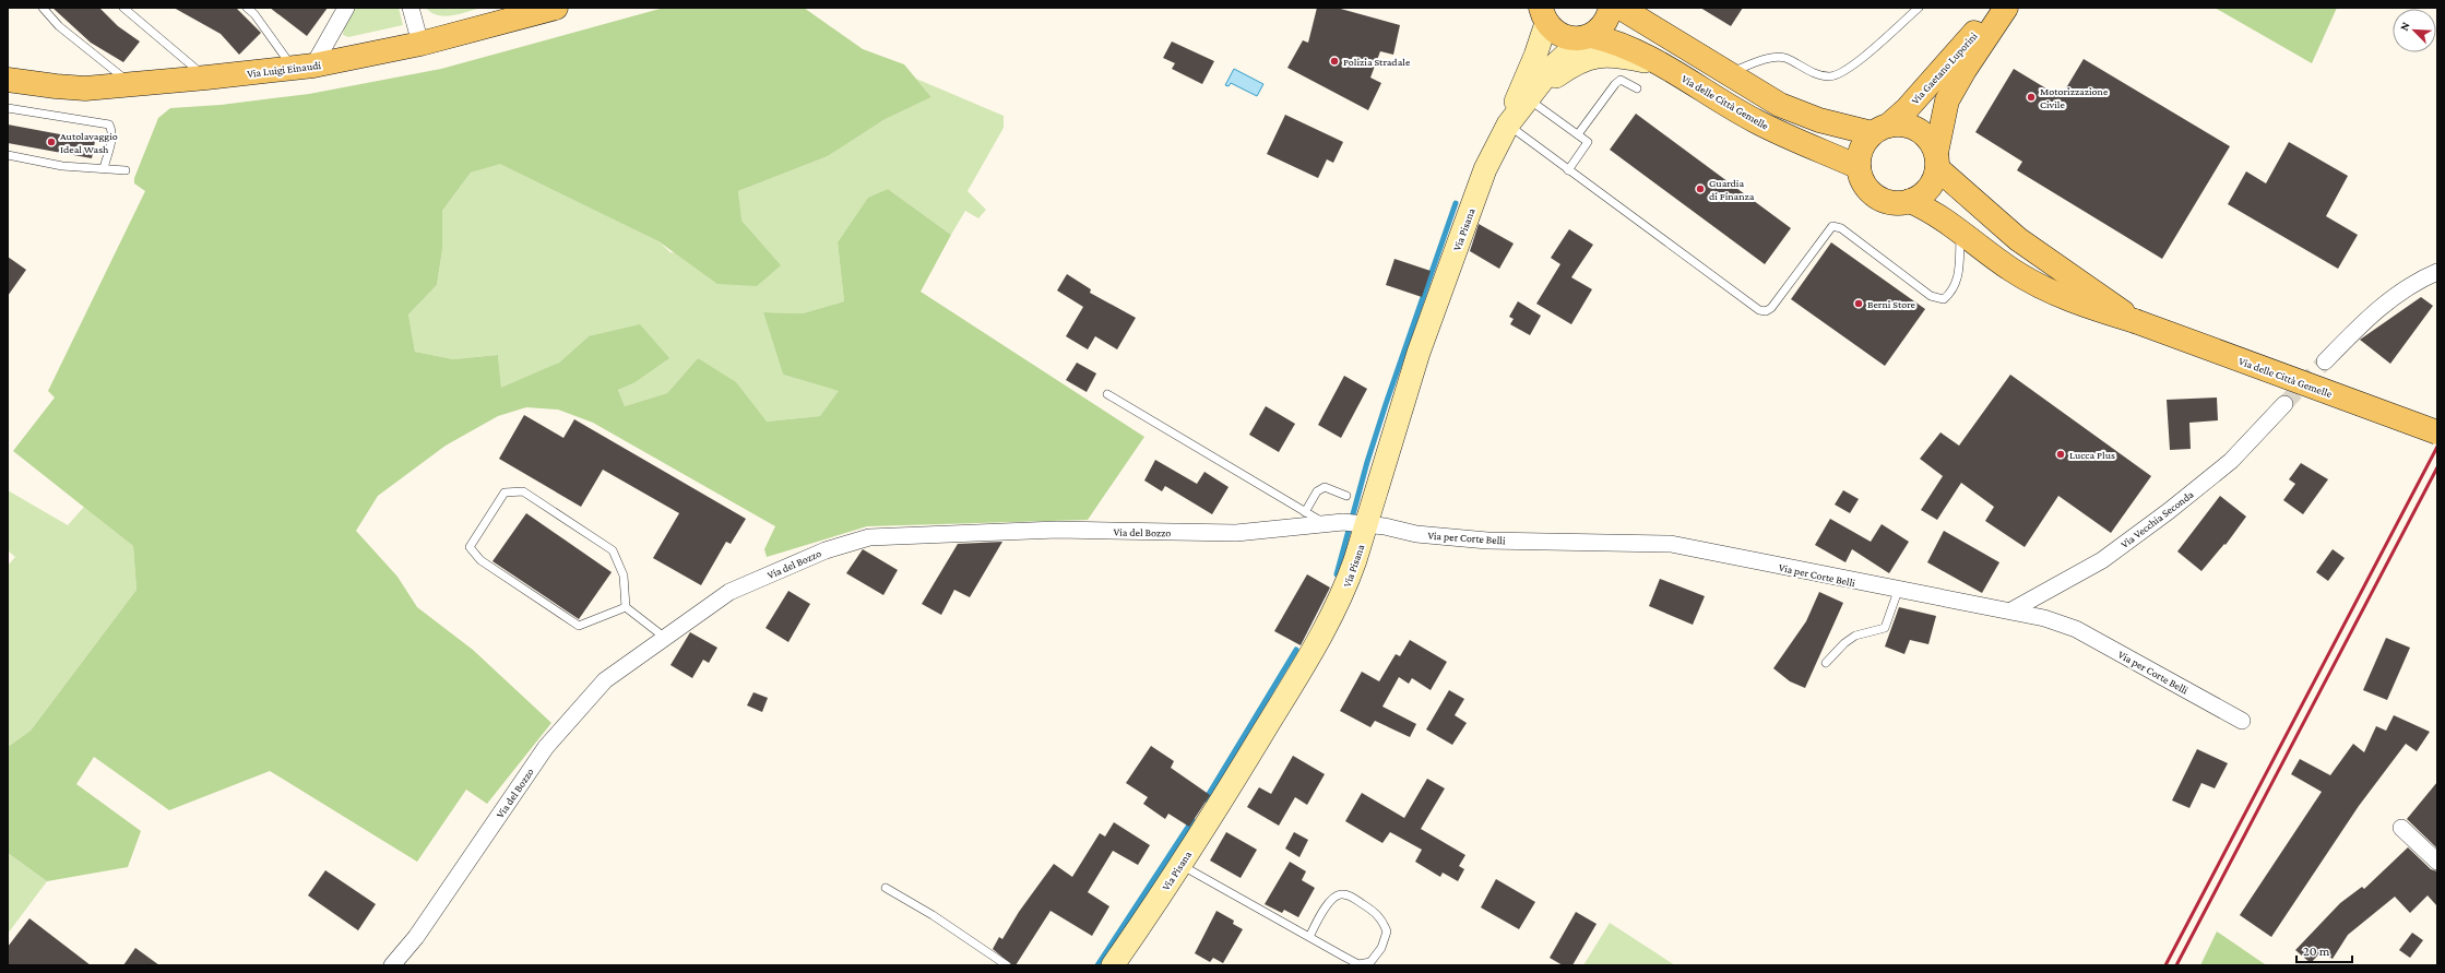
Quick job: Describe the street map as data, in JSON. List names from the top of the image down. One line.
{"streets":{"main road":["Via Gaetano Luporini","Via Luigi Einaudi","Via delle Città Gemelle","Via Pisana"],"street":["Via Vecchia Seconda","Via del Bozzo","Via per Corte Belli"]},"crossings":[["Via Gaetano Luporini","Via delle Città Gemelle"],["Via delle Città Gemelle","Via Pisana"],["Via Pisana","Via del Bozzo"],["Via Pisana","Via per Corte Belli"],["Via Vecchia Seconda","Via per Corte Belli"],["Via del Bozzo","Via per Corte Belli"]],"places":["Polizia Stradale","Motorizzazione Civile","Autolavaggio Ideal Wash","Guardia di Finanza","Berni Store","Lucca Plus"],"scale_bar":"20 m","north":"top left"}
